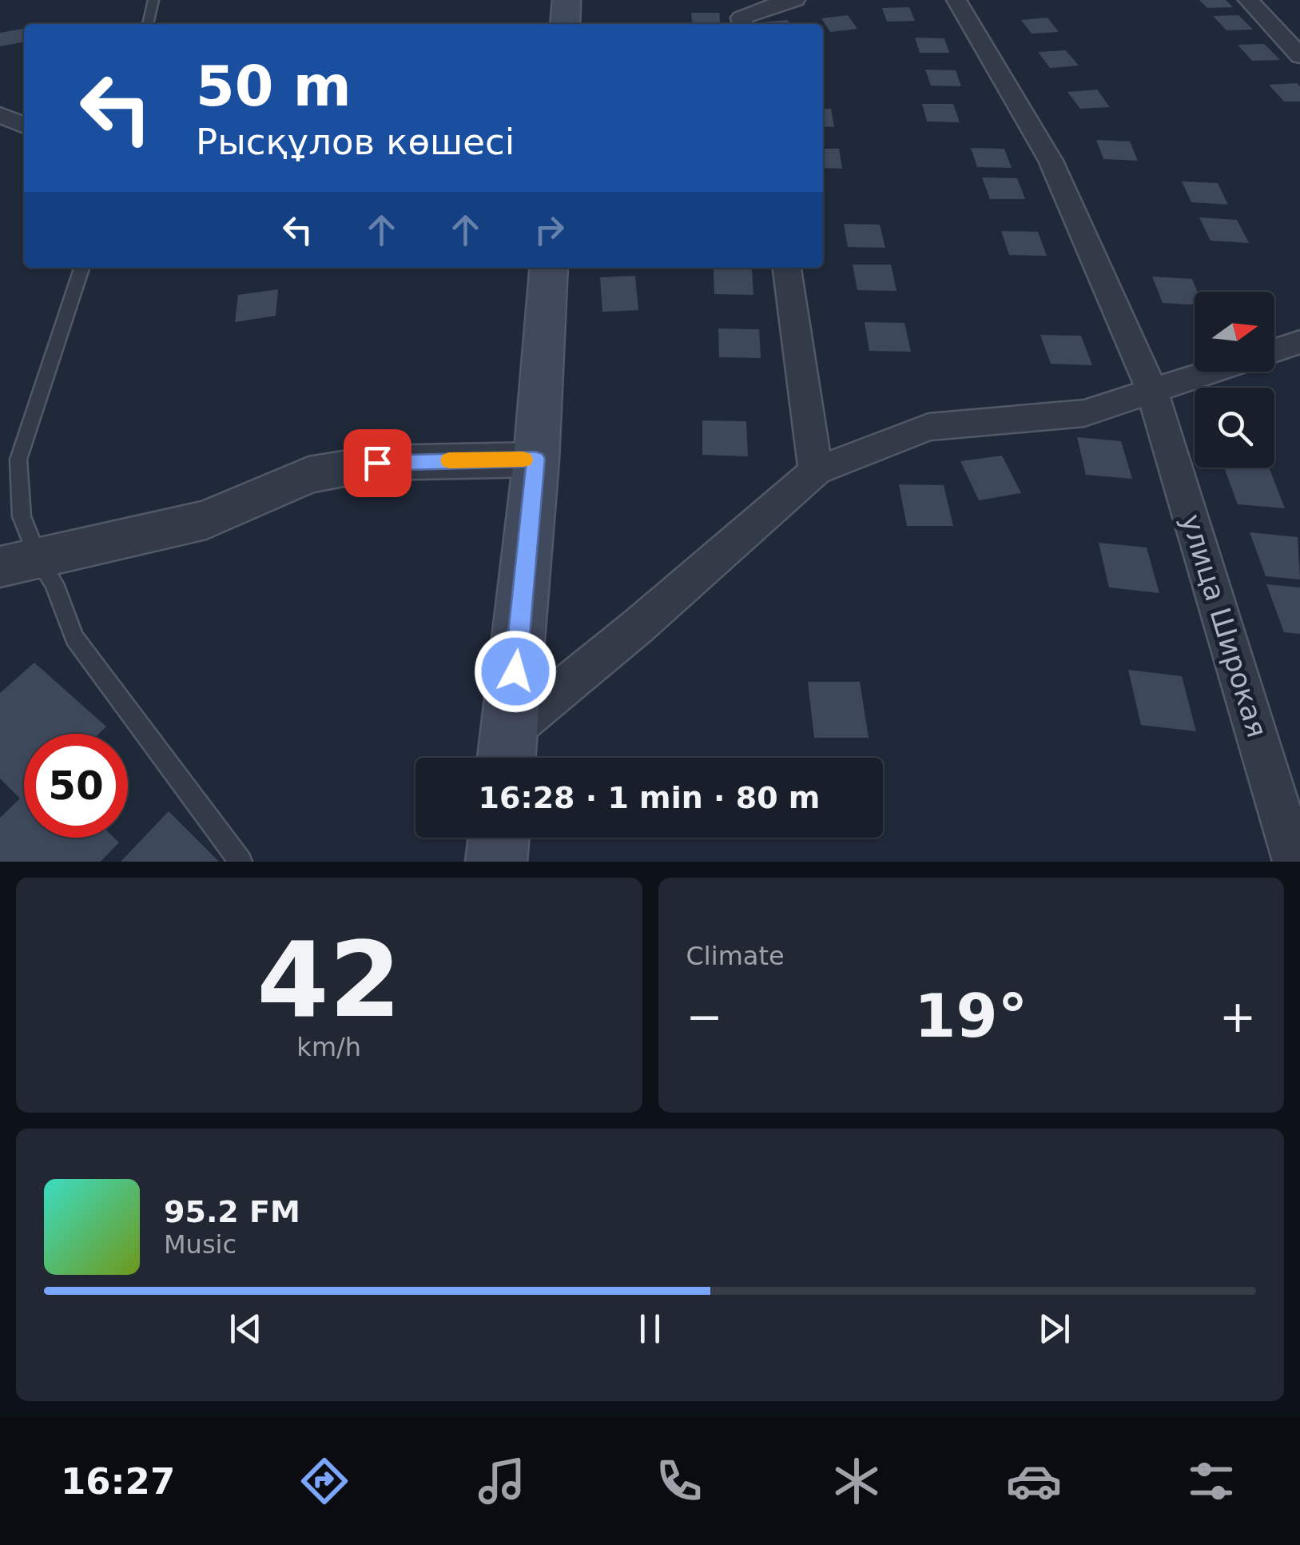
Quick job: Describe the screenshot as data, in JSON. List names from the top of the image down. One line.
{"streets":{"street":["улица Широкая"]},"north":"right","page":{"turn":["50 m","Рысқұлов көшесі"],"limit":"50","trip":"16:28 · 1 min · 80 m","tile":[["42","km/h"],"Climate"],"heat":["−","19°","+"],"song":["95.2 FM","Music"],"tabs":"16:27"}}
